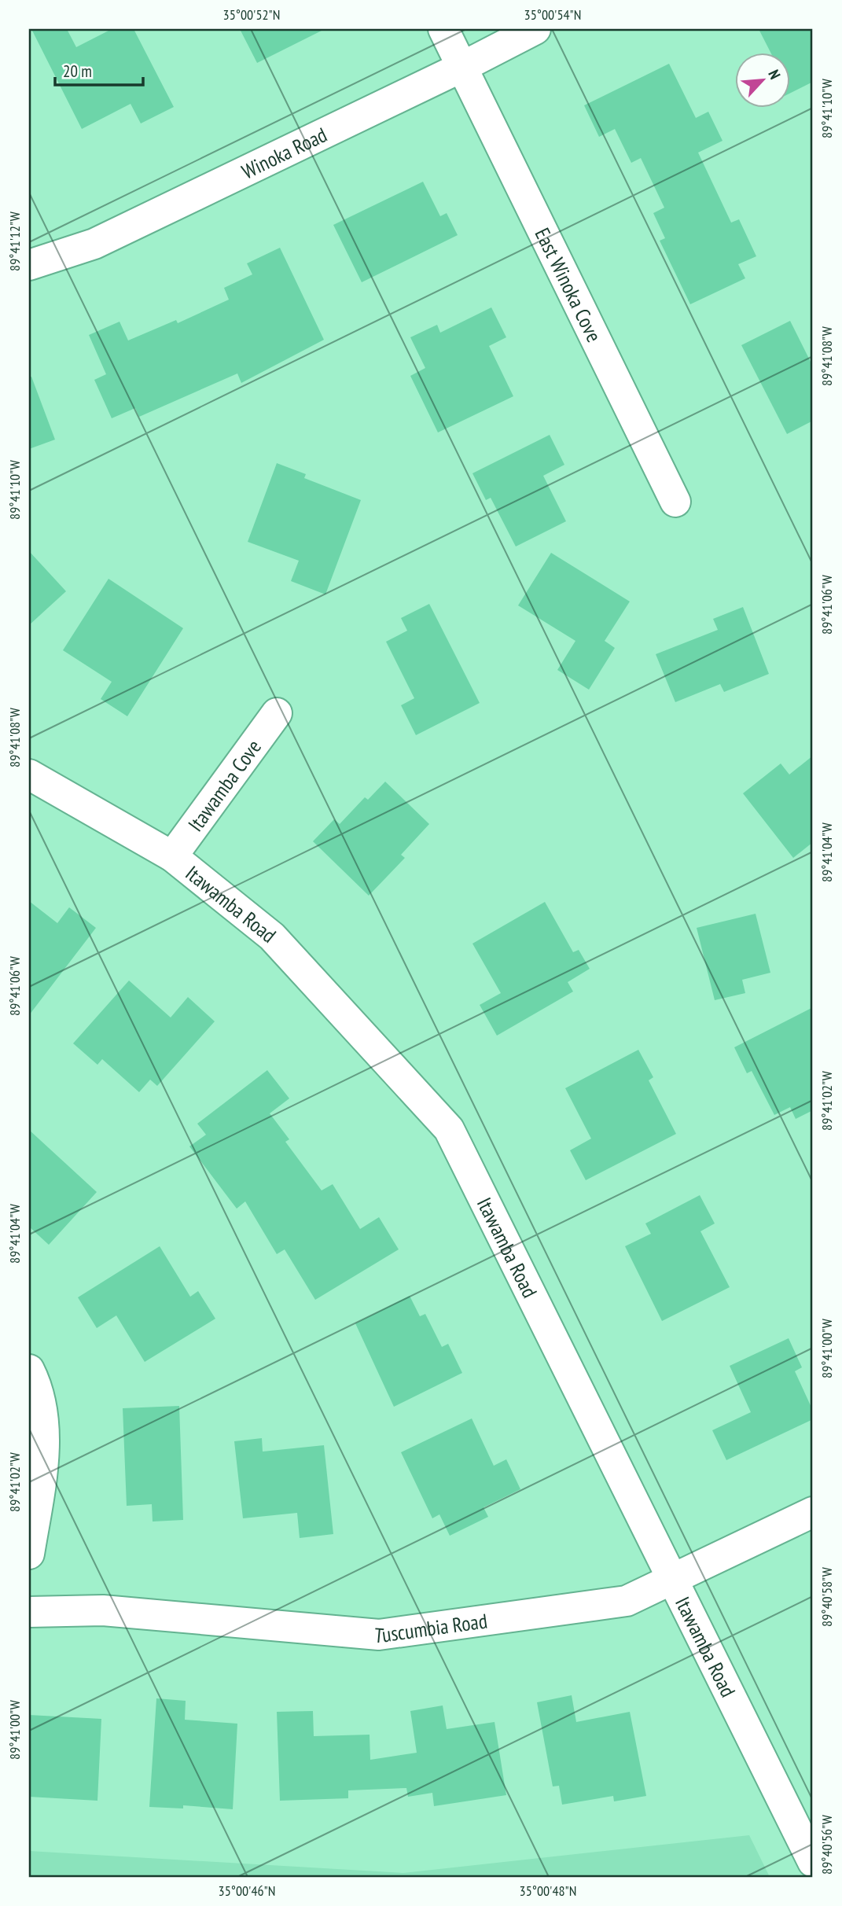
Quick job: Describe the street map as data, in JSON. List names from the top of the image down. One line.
{"streets":{"street":["Winoka Road","East Winoka Cove","Itawamba Cove","Itawamba Road","Tuscumbia Road"]},"crossings":[["Winoka Road","East Winoka Cove"],["Itawamba Cove","Itawamba Road"],["Itawamba Road","Tuscumbia Road"]],"scale_bar":"20 m","north":"top right","coordinates":["35°00'52\"N","35°00'54\"N","89°41'10\"W","89°41'12\"W","89°41'08\"W","89°41'06\"W","89°41'04\"W","89°41'02\"W","89°41'00\"W","89°40'58\"W","89°40'56\"W","35°00'46\"N","35°00'48\"N"]}
